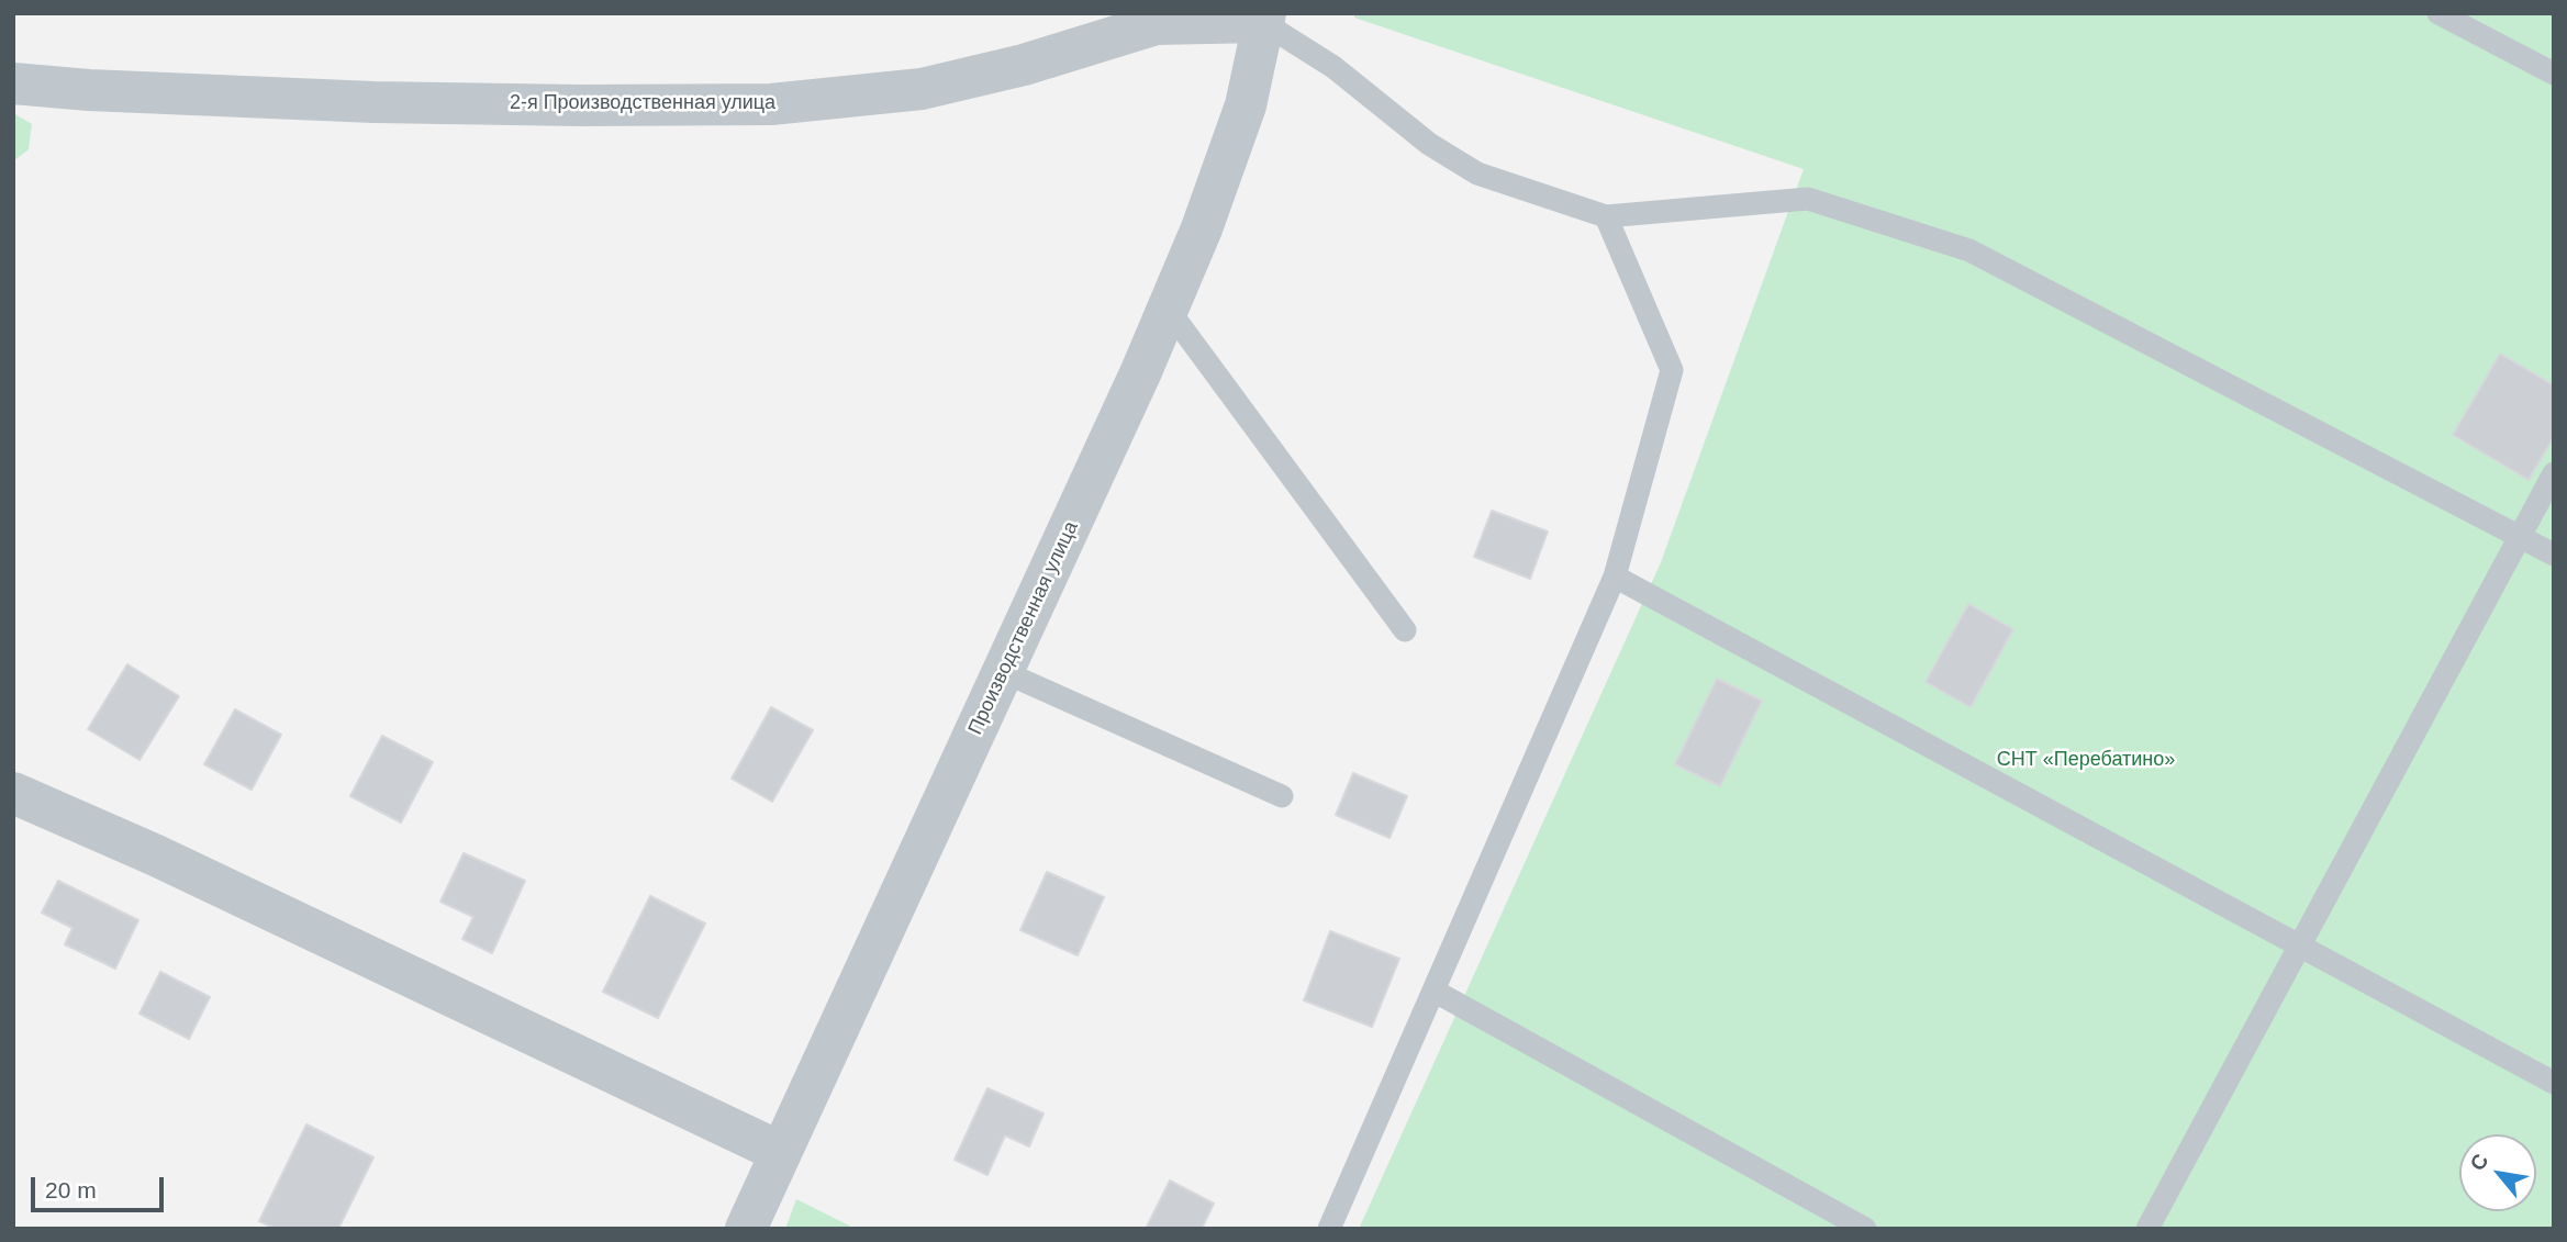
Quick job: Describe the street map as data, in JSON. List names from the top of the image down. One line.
{"streets":{"street":["2-я Производственная улица","Производственная улица"]},"crossings":[["2-я Производственная улица","Производственная улица"]],"parks":["СНТ «Перебатино»"],"scale_bar":"20 m","north":"top left"}
